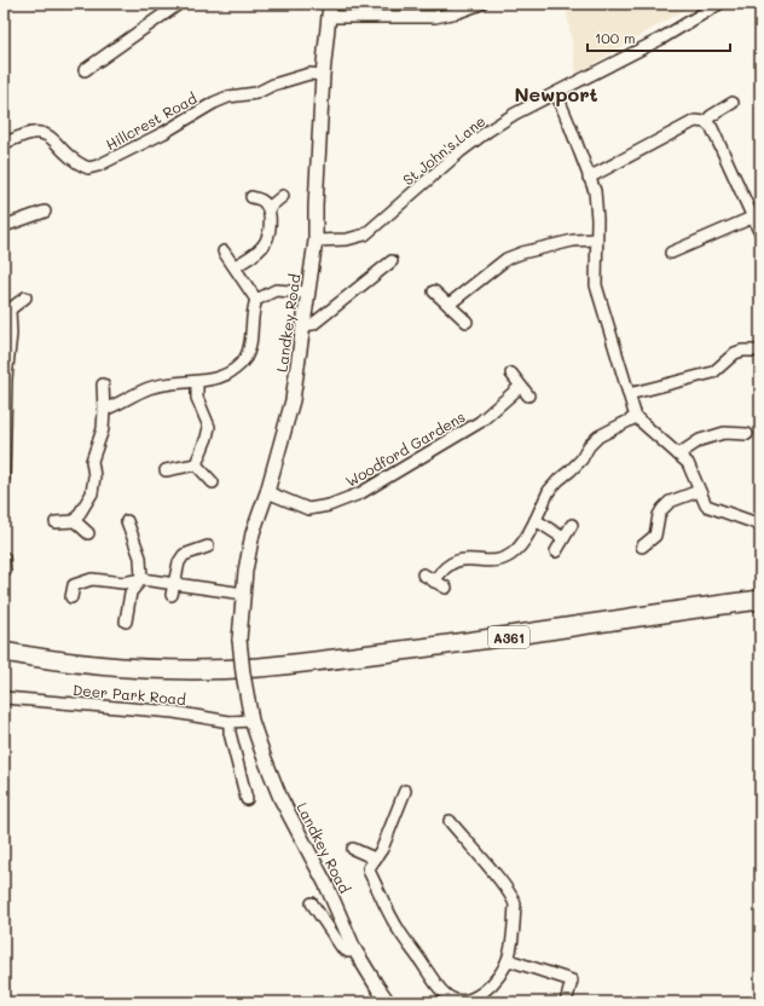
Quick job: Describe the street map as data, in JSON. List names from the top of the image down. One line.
{"streets":{"highway":["A361"],"street":["Hillcrest Road","St John's Lane","Landkey Road","Woodford Gardens","Deer Park Road"]},"crossings":[["Hillcrest Road","Landkey Road"],["St John's Lane","Landkey Road"],["Landkey Road","Woodford Gardens"],["Landkey Road","Deer Park Road"]],"districts":["Newport"],"scale_bar":"100 m"}
